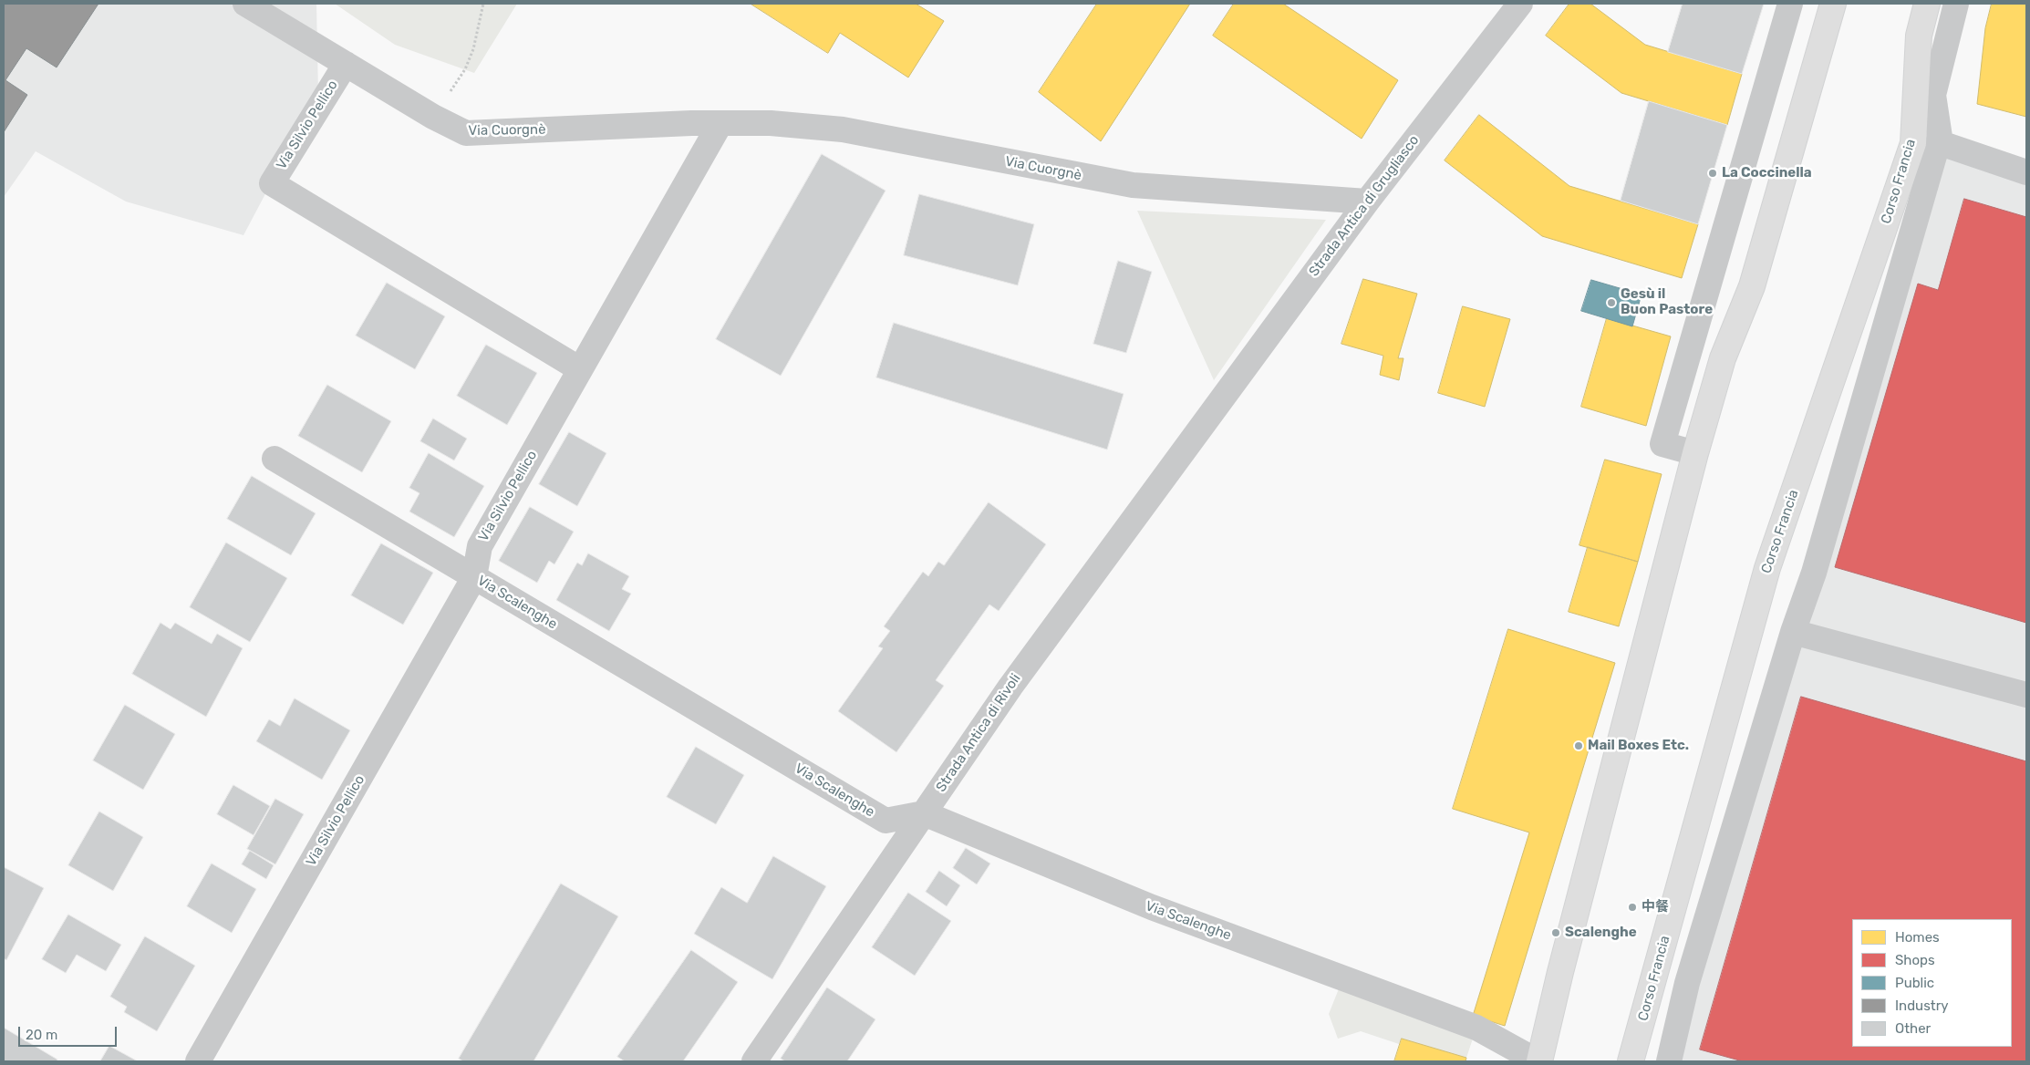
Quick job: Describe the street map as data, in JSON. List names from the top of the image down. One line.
{"streets":{"main road":["Corso Francia"],"street":["Via Silvio Pellico","Via Cuorgnè","Strada Antica di Grugliasco","Via Scalenghe","Strada Antica di Rivoli"]},"crossings":[["Via Silvio Pellico","Via Cuorgnè"],["Via Silvio Pellico","Via Scalenghe"],["Via Cuorgnè","Strada Antica di Grugliasco"],["Strada Antica di Grugliasco","Strada Antica di Rivoli"],["Via Scalenghe","Strada Antica di Rivoli"]],"places":["La Coccinella","Gesù il Buon Pastore","Mail Boxes Etc.","中餐","Scalenghe"],"legend":["Homes","Shops","Public","Industry","Other"],"scale_bar":"20 m"}
